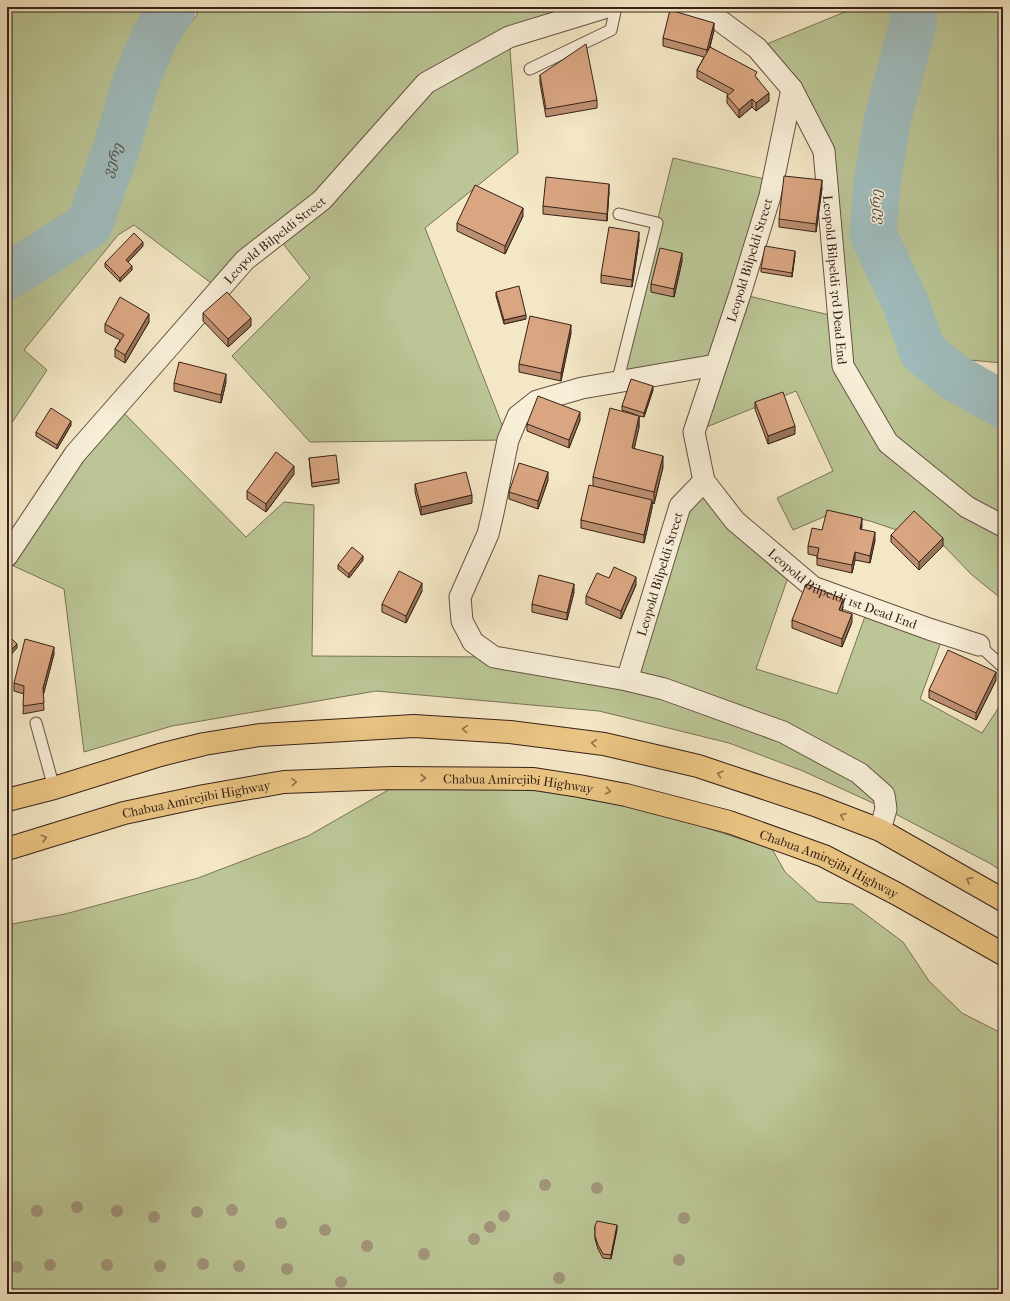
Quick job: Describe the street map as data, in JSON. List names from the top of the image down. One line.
{"streets":{"main road":["Chabua Amirejibi Highway"],"street":["Leopold Bilpeldi Street","Leopold Bilpeldi 3rd Dead End","Leopold Bilpeldi 1st Dead End"]},"crossings":[["Leopold Bilpeldi Street","Leopold Bilpeldi 3rd Dead End"],["Leopold Bilpeldi Street","Leopold Bilpeldi 1st Dead End"]],"water":["ვერე"]}
